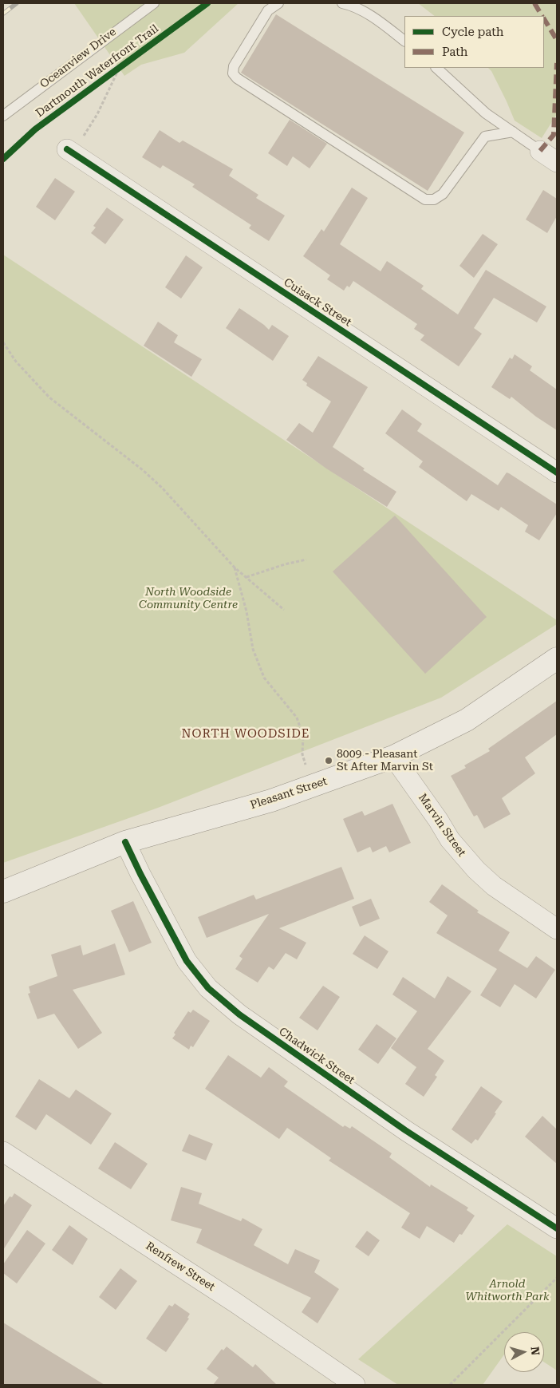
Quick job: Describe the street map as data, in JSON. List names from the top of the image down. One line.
{"streets":{"main road":["Pleasant Street"],"street":["Cuisack Street","Marvin Street","Chadwick Street","Renfrew Street"],"lane":["Oceanview Drive"],"cycle path":["Dartmouth Waterfront Trail"]},"crossings":[["Pleasant Street","Marvin Street"],["Pleasant Street","Chadwick Street"]],"districts":["NORTH WOODSIDE"],"parks":["North Woodside Community Centre","Arnold Whitworth Park"],"places":["8009 - Pleasant St After Marvin St"],"legend":["Cycle path","Path"],"north":"right"}
